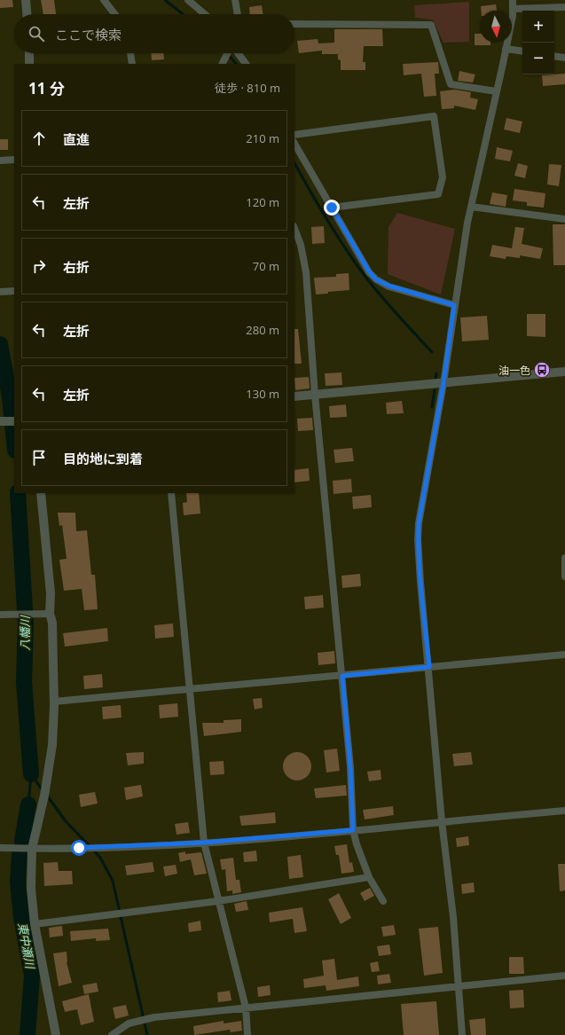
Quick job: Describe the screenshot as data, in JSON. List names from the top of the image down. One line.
{"water":["八幡川","東中瀬川"],"places":{"bus stop":["油一色"]},"north":"bottom","page":{"map_buttons":["+","−"],"search":"ここで検索","heading":["11 分","徒歩 · 810 m"],"list":[["直進","210 m"],["左折","120 m"],["右折","70 m"],["左折","280 m"],["左折","130 m"],"目的地に到着"]}}
